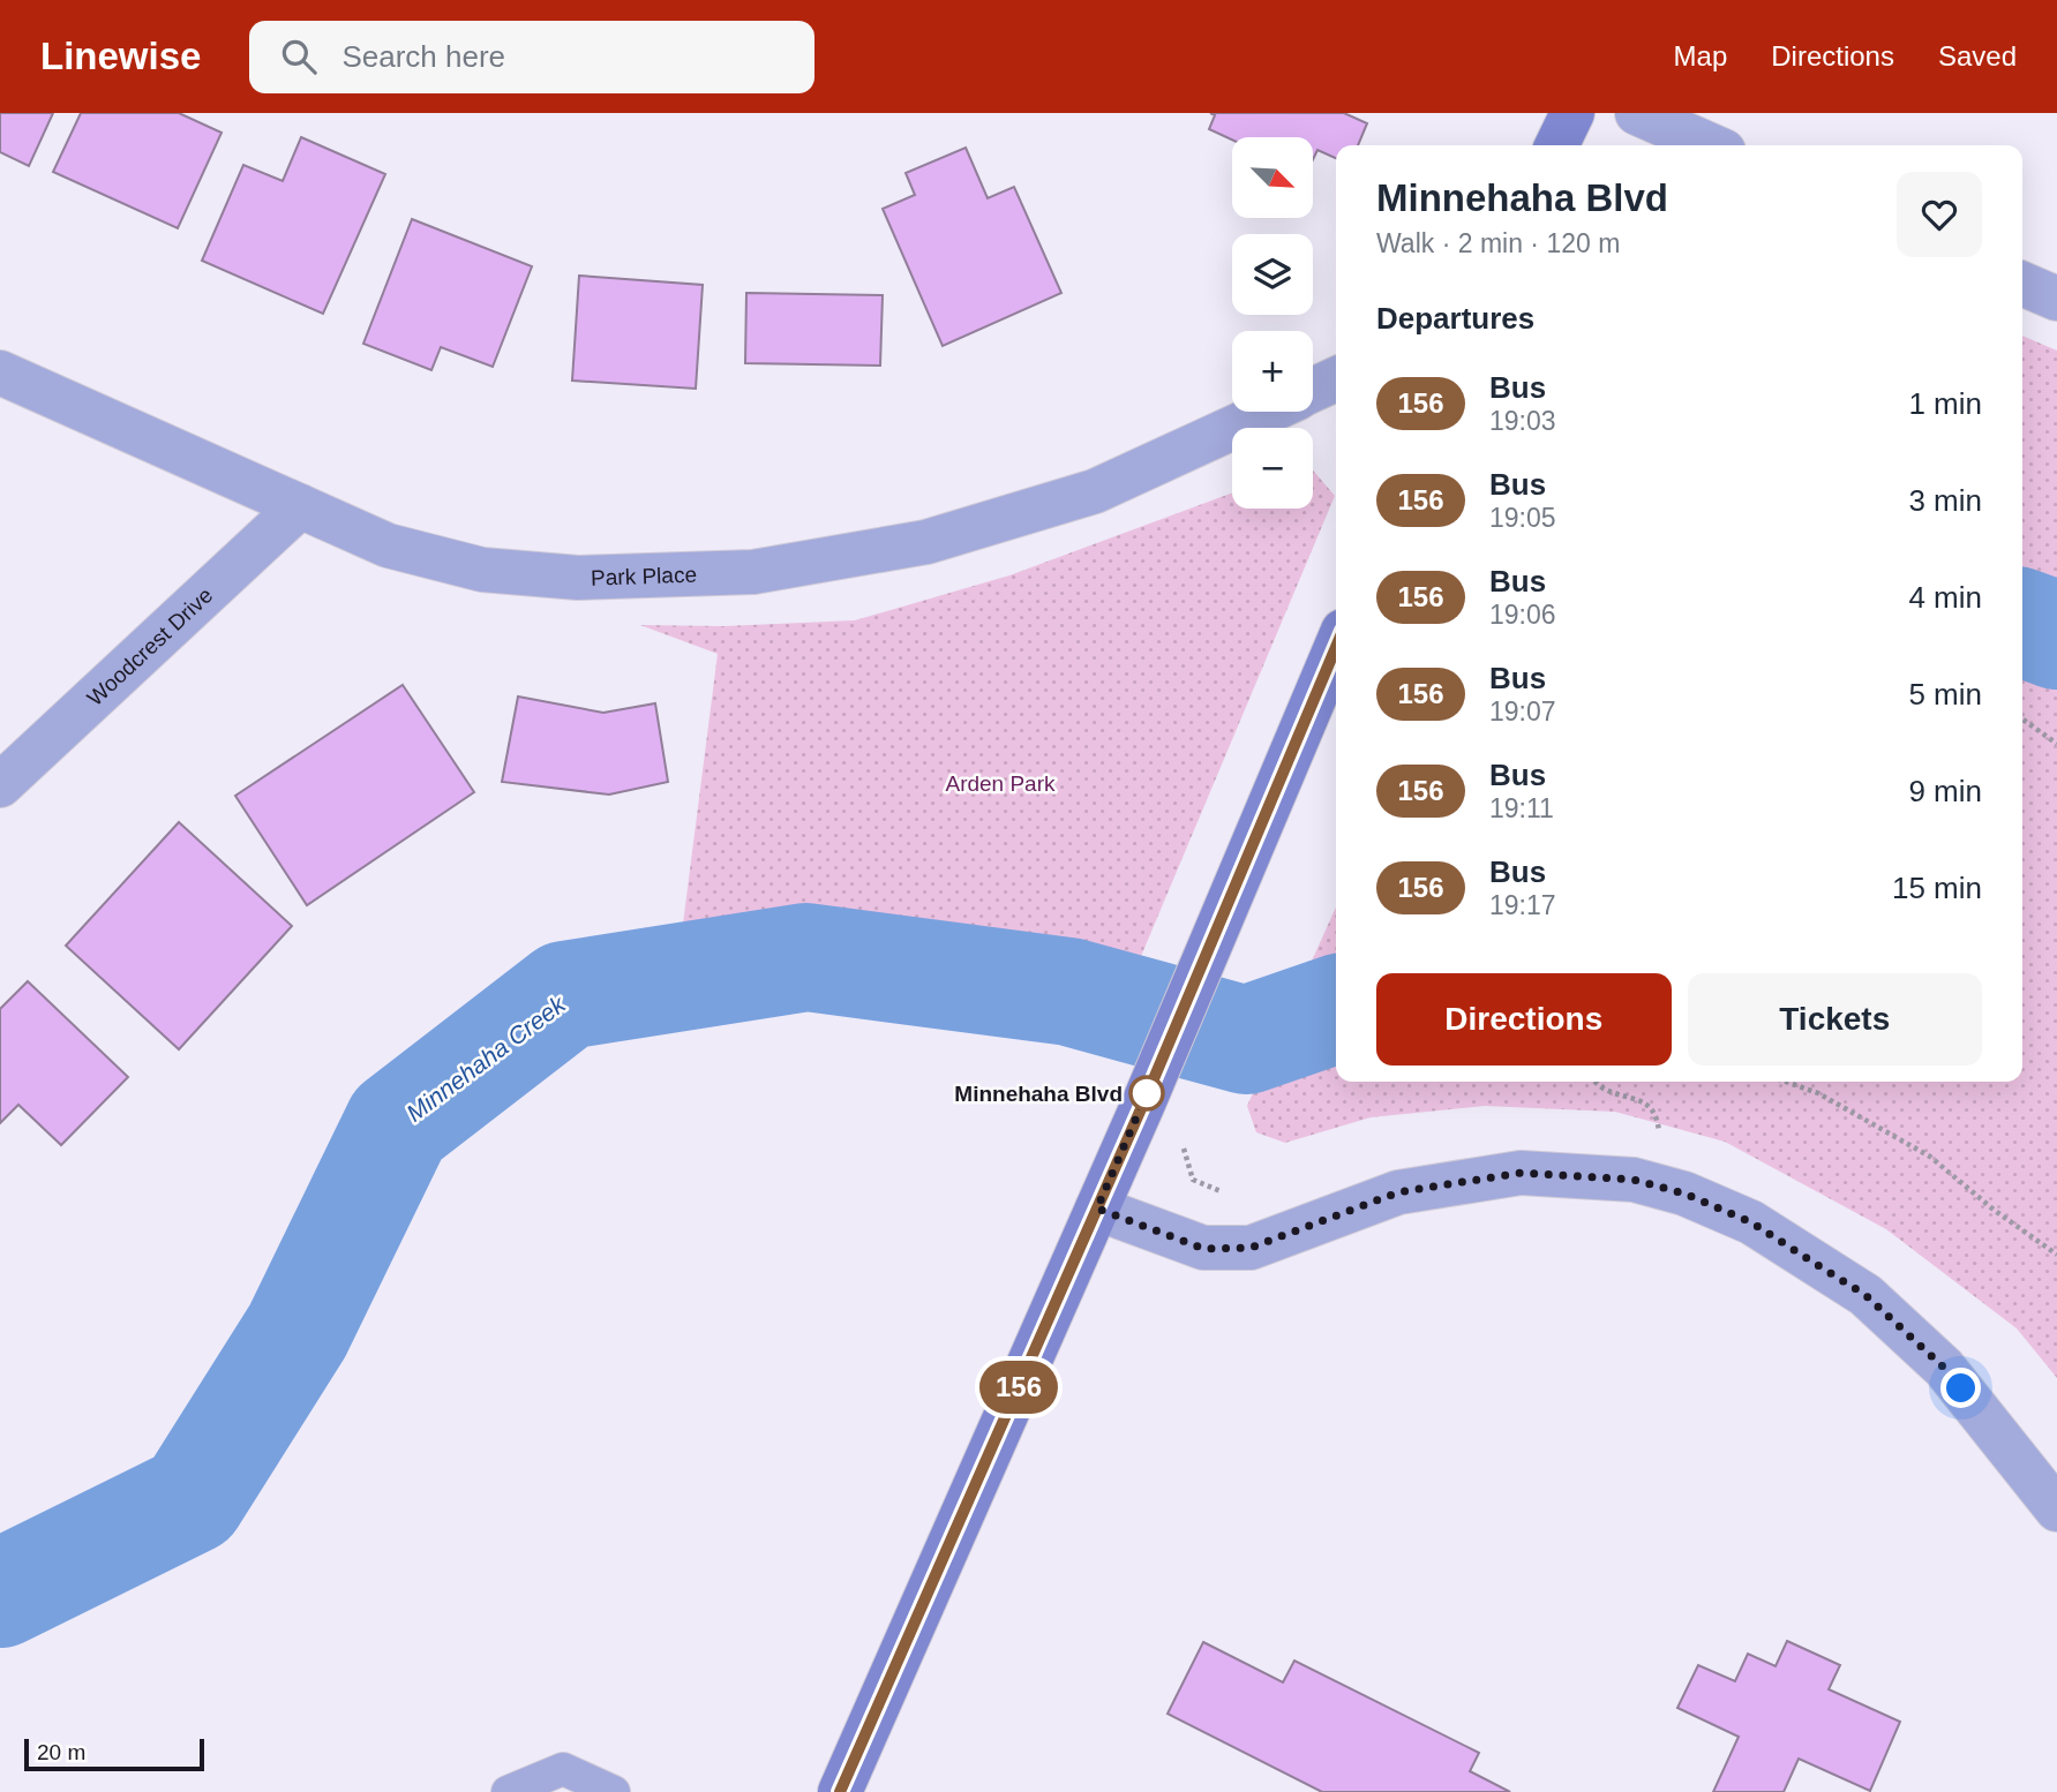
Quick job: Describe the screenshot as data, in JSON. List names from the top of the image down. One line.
{"streets":{"street":["Park Place","Woodcrest Drive"]},"crossings":[["Park Place","Woodcrest Drive"]],"water":["Minnehaha Creek"],"parks":["Arden Park"],"places":["Minnehaha Blvd"],"lines":["bus line 156"],"scale_bar":"20 m","north":"bottom right","page":{"header":"Linewise","search":"Search here","nav":["Map","Directions","Saved"],"on_map":"156","map_buttons":["+","−"],"heading":[["Minnehaha Blvd","Walk · 2 min · 120 m"],"Departures"],"list":[{"mark":"156","name":"Bus","note":"19:03","value":"1 min"},{"mark":"156","name":"Bus","note":"19:05","value":"3 min"},{"mark":"156","name":"Bus","note":"19:06","value":"4 min"},{"mark":"156","name":"Bus","note":"19:07","value":"5 min"},{"mark":"156","name":"Bus","note":"19:11","value":"9 min"},{"mark":"156","name":"Bus","note":"19:17","value":"15 min"}],"buttons":["Directions","Tickets"],"scale":"20 m"}}
